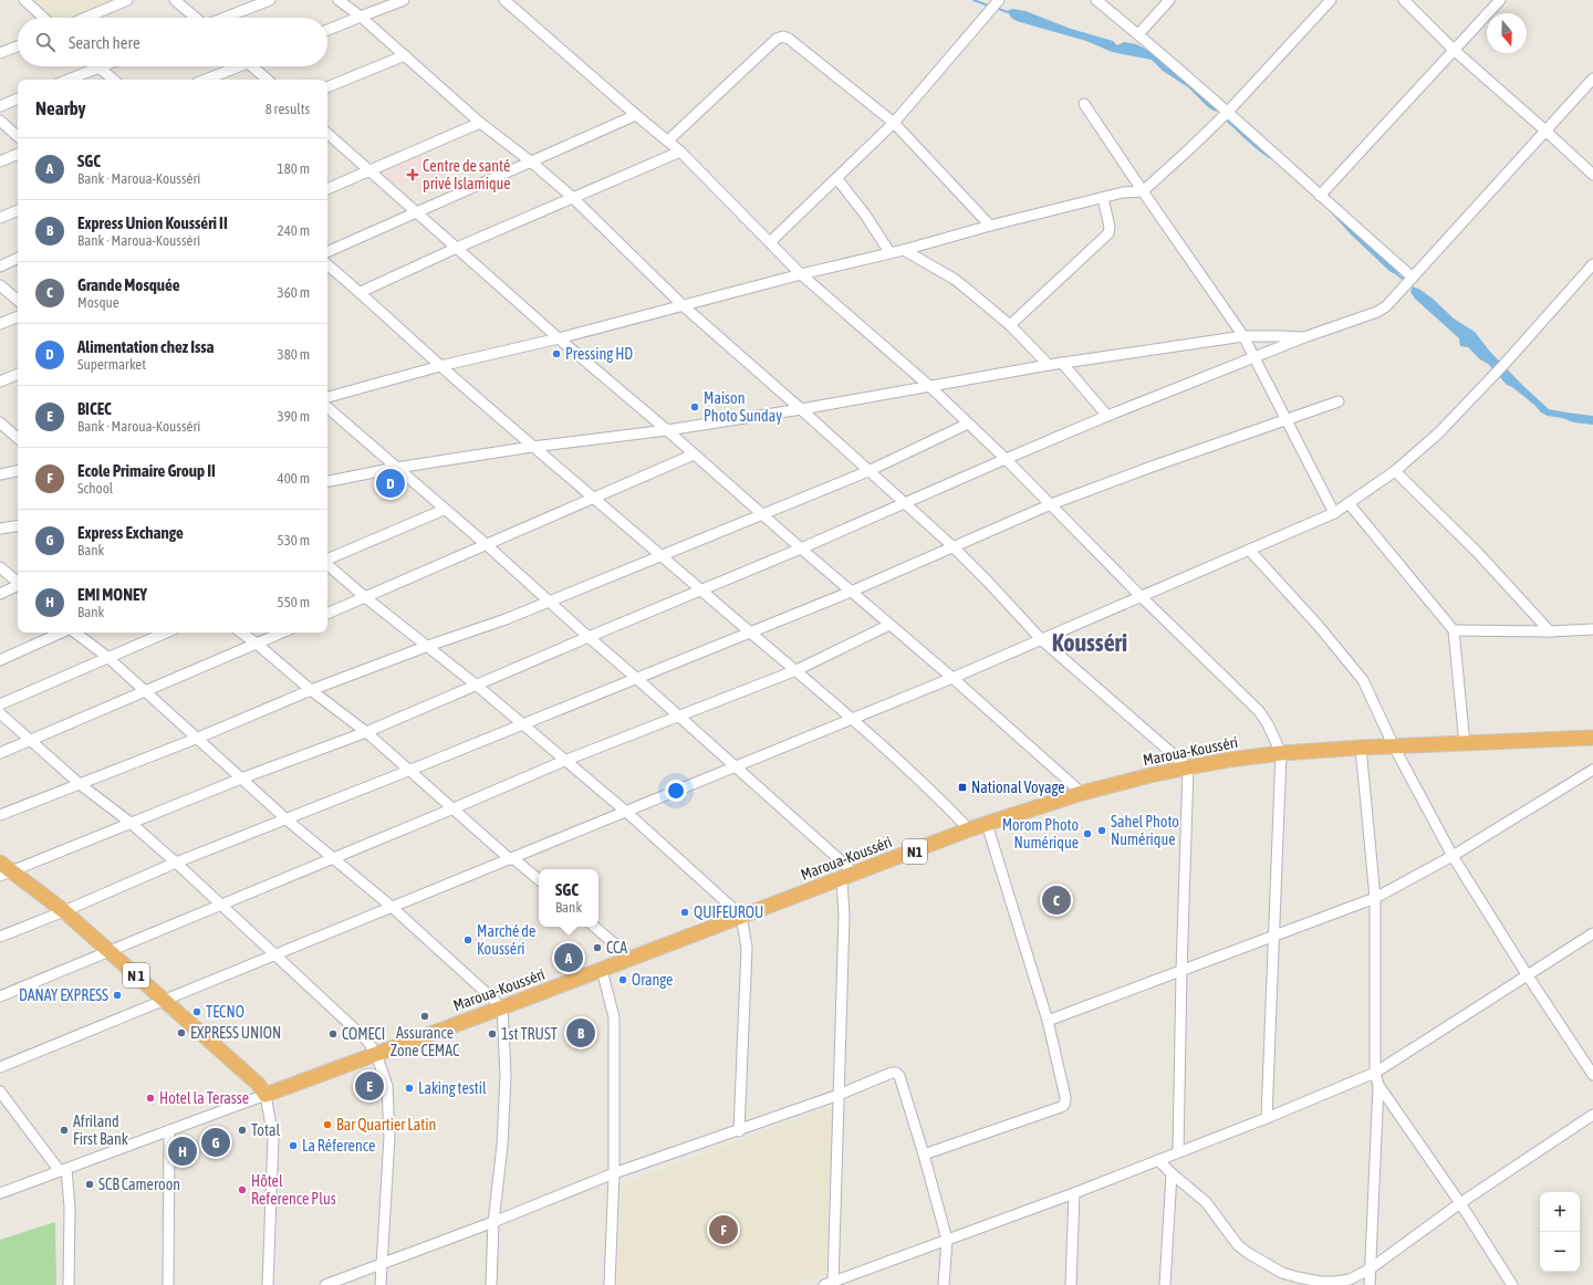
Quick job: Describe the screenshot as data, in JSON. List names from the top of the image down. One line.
{"streets":{"highway":["Maroua-Kousséri","N1","N 1"]},"crossings":[["Maroua-Kousséri","N 1"]],"districts":["Kousséri"],"places":{"health":["Centre de santé privé Islamique"],"other":["Pressing HD","Maison Photo Sunday","Sahel Photo Numérique","Morom Photo Numérique","QUIFEUROU","Marché de Kousséri","CCA","Orange","DANAY EXPRESS","TECNO","Assurance Zone CEMAC","EXPRESS UNION","COMECI","1st TRUST","Laking testil","Hotel la Terasse","Bar Quartier Latin","Afriland First Bank","Total","La Réference","SCB Cameroon","Hôtel Reference Plus"],"transit":["National Voyage"]},"north":"bottom","page":{"search":"Search here","heading":["Nearby","8 results"],"list":[{"mark":"A","name":"SGC","note":"Bank · Maroua-Kousséri","value":"180 m"},{"mark":"B","name":"Express Union Kousséri II","note":"Bank · Maroua-Kousséri","value":"240 m"},{"mark":"C","name":"Grande Mosquée","note":"Mosque","value":"360 m"},{"mark":"D","name":"Alimentation chez Issa","note":"Supermarket","value":"380 m"},{"mark":"E","name":"BICEC","note":"Bank · Maroua-Kousséri","value":"390 m"},{"mark":"F","name":"Ecole Primaire Group II","note":"School","value":"400 m"},{"mark":"G","name":"Express Exchange","note":"Bank","value":"530 m"},{"mark":"H","name":"EMI MONEY","note":"Bank","value":"550 m"}],"pins":["D","C","A","B","E","G","H","F"],"popup":["SGC","Bank"],"map_buttons":["+","−"]}}
